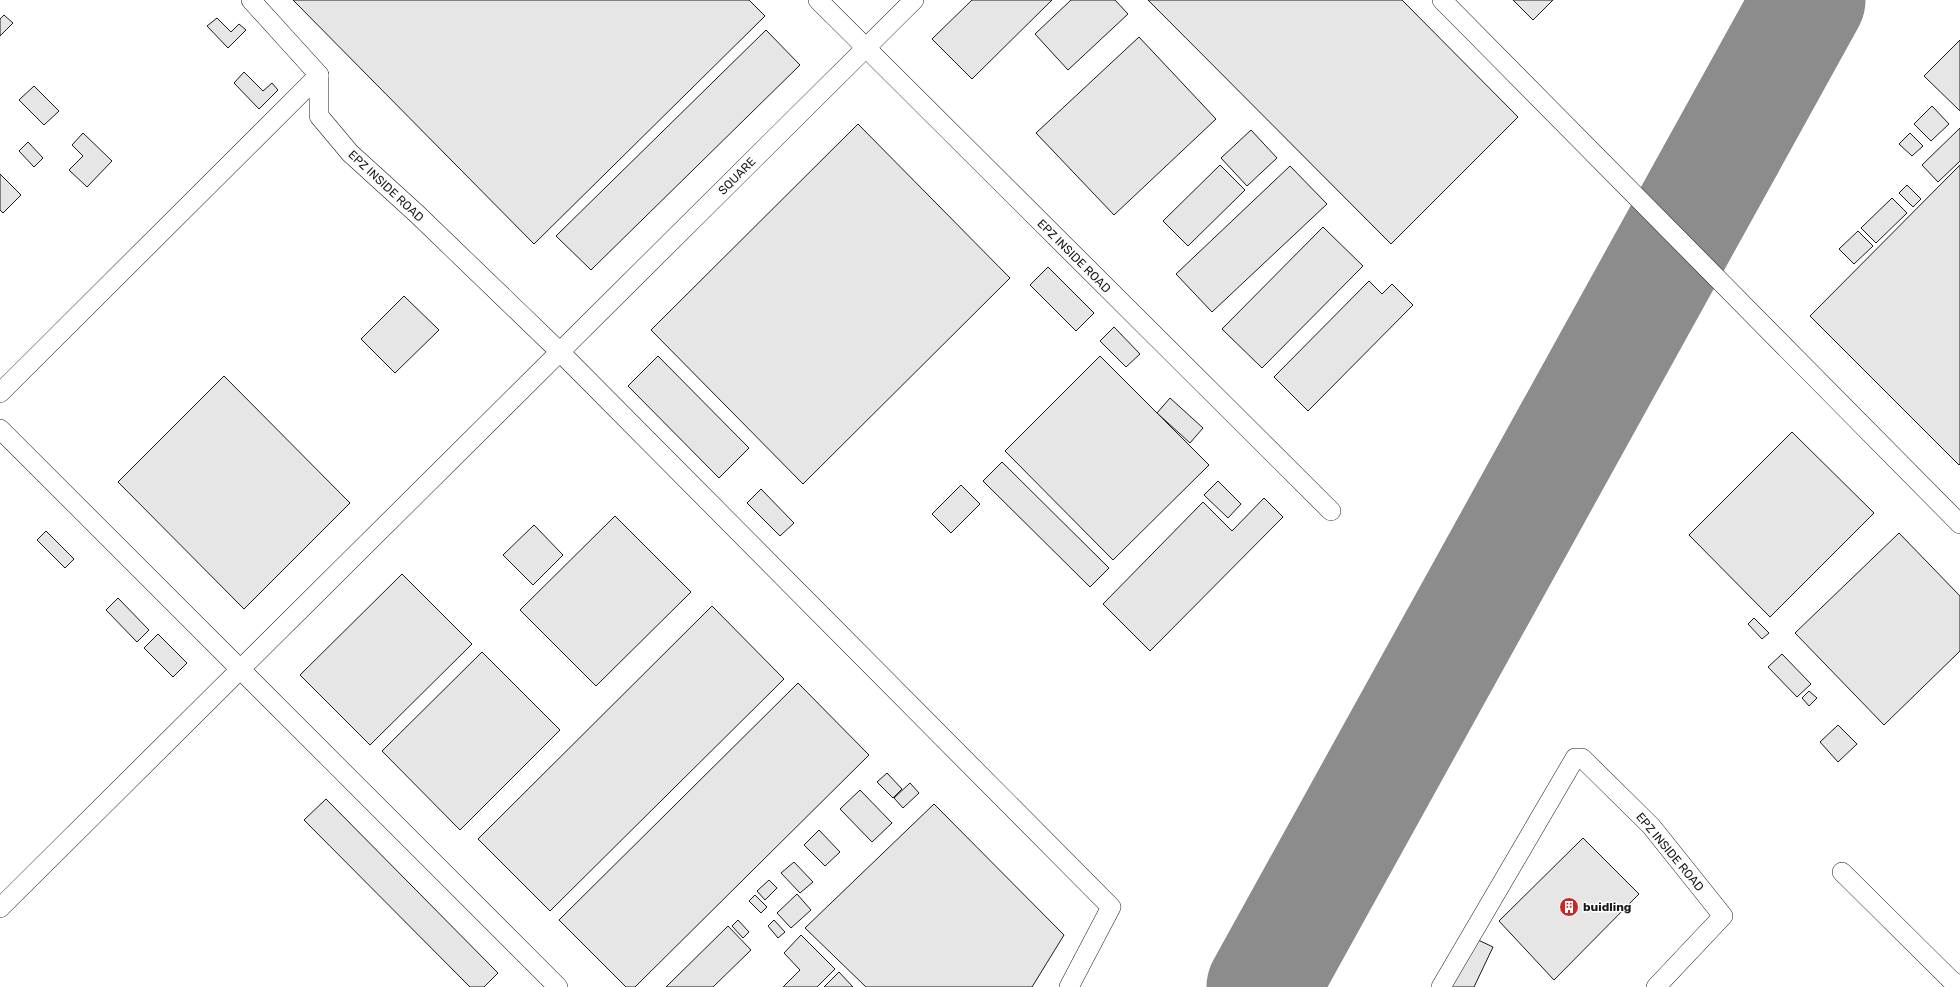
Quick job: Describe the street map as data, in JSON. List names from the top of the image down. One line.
{"streets":{"street":["SQUARE","EPZ INSIDE ROAD"]},"crossings":[["SQUARE","EPZ INSIDE ROAD"]],"places":{"building":["buidling"]}}
